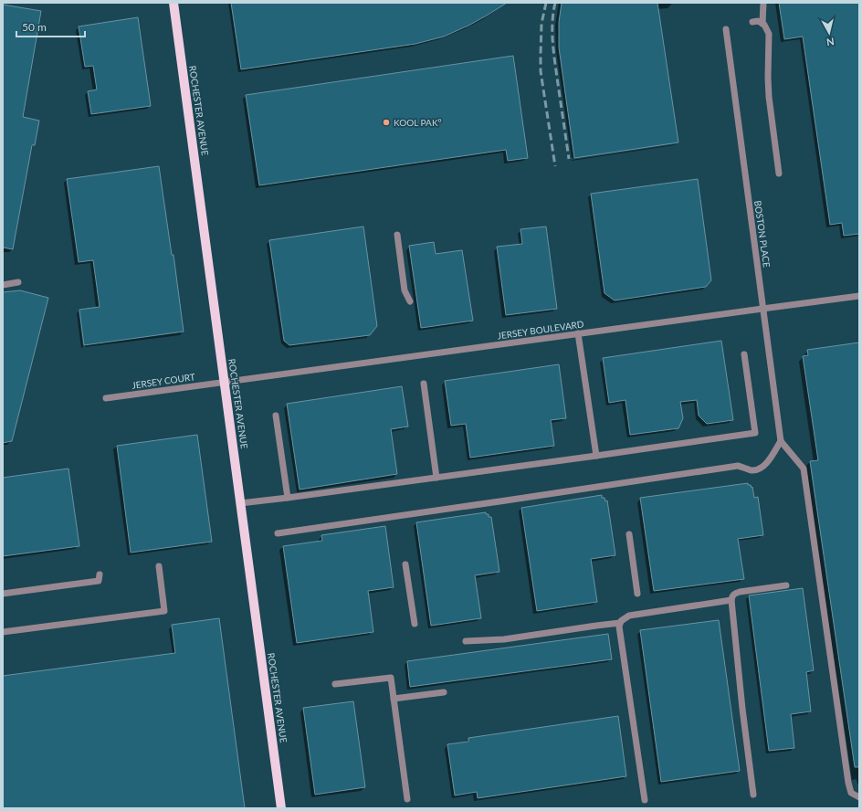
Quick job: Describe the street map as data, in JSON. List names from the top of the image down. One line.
{"streets":{"main road":["ROCHESTER AVENUE"],"street":["BOSTON PLACE","JERSEY BOULEVARD","JERSEY COURT"]},"crossings":[["ROCHESTER AVENUE","JERSEY BOULEVARD"],["ROCHESTER AVENUE","JERSEY COURT"],["BOSTON PLACE","JERSEY BOULEVARD"],["JERSEY BOULEVARD","JERSEY COURT"]],"places":["KOOL PAK°"],"scale_bar":"50 m","north":"bottom"}
